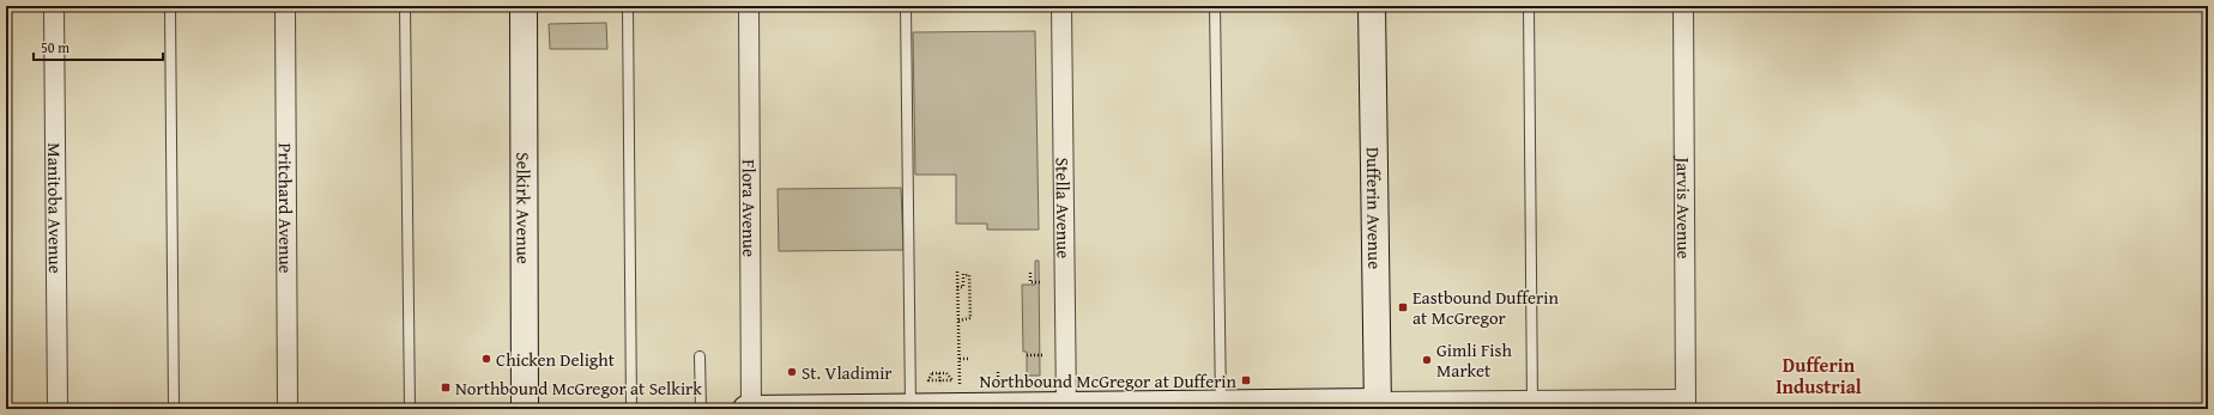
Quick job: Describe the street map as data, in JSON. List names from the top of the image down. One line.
{"streets":{"main road":["Selkirk Avenue","Dufferin Avenue"],"street":["Manitoba Avenue","Stella Avenue","Pritchard Avenue","Flora Avenue","Jarvis Avenue"]},"districts":["Dufferin Industrial"],"places":{"transit":["Eastbound Dufferin at McGregor","Northbound McGregor at Dufferin","Northbound McGregor at Selkirk"],"other":["Chicken Delight","Gimli Fish Market","St. Vladimir"]},"scale_bar":"50 m"}
